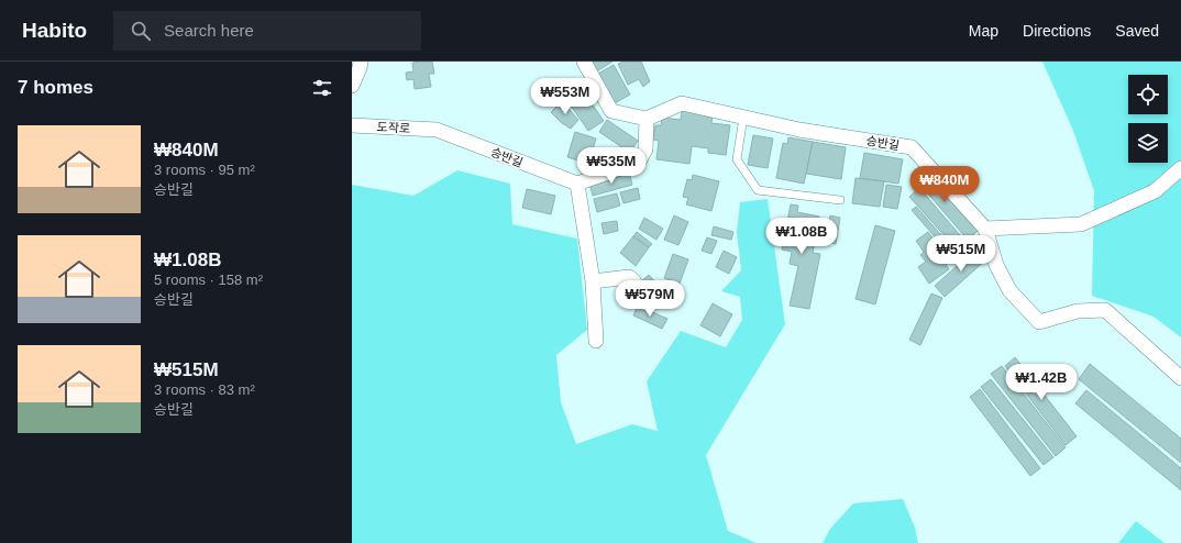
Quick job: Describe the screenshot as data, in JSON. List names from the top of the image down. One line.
{"streets":{"street":["도작로","승반길"]},"crossings":[["도작로","승반길"]],"page":{"header":"Habito","search":"Search here","nav":["Map","Directions","Saved"],"heading":"7 homes","price":["₩553M","₩535M","₩840M","₩1.08B","₩515M","₩579M","₩1.42B"],"list":[{"name":"₩840M","note":"3 rooms · 95 m² · 승반길"},{"name":"₩1.08B","note":"5 rooms · 158 m² · 승반길"},{"name":"₩515M","note":"3 rooms · 83 m² · 승반길"}]}}
